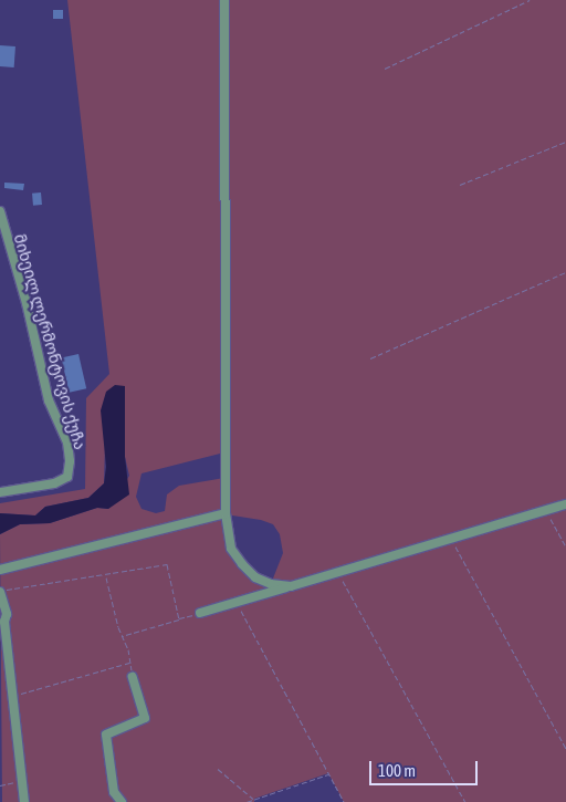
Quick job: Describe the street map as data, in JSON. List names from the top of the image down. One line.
{"streets":{"street":["მიხეილ ლერმონტოვის ქუჩა"]},"scale_bar":"100 m"}
